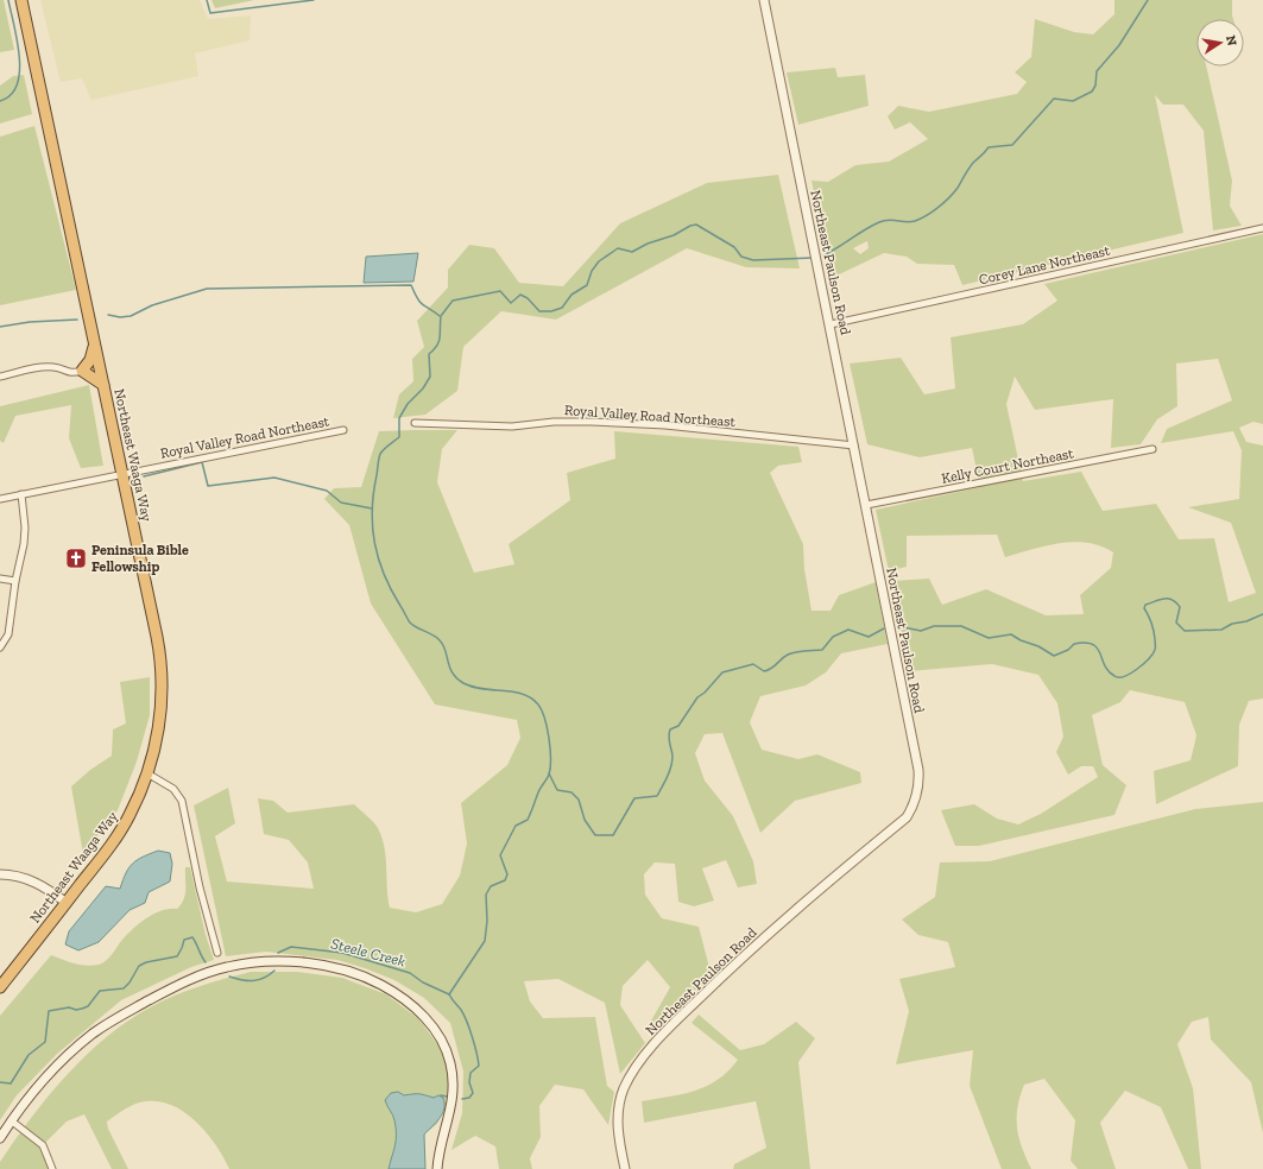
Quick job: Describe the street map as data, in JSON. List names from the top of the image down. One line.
{"streets":{"highway":["Northeast Waaga Way"],"street":["Northeast Paulson Road","Corey Lane Northeast","Royal Valley Road Northeast","Kelly Court Northeast"]},"crossings":[["Northeast Paulson Road","Corey Lane Northeast"],["Northeast Paulson Road","Royal Valley Road Northeast"],["Northeast Paulson Road","Kelly Court Northeast"],["Royal Valley Road Northeast","Northeast Waaga Way"]],"water":["Steele Creek"],"places":{"church":["Peninsula Bible Fellowship"]},"north":"right"}
